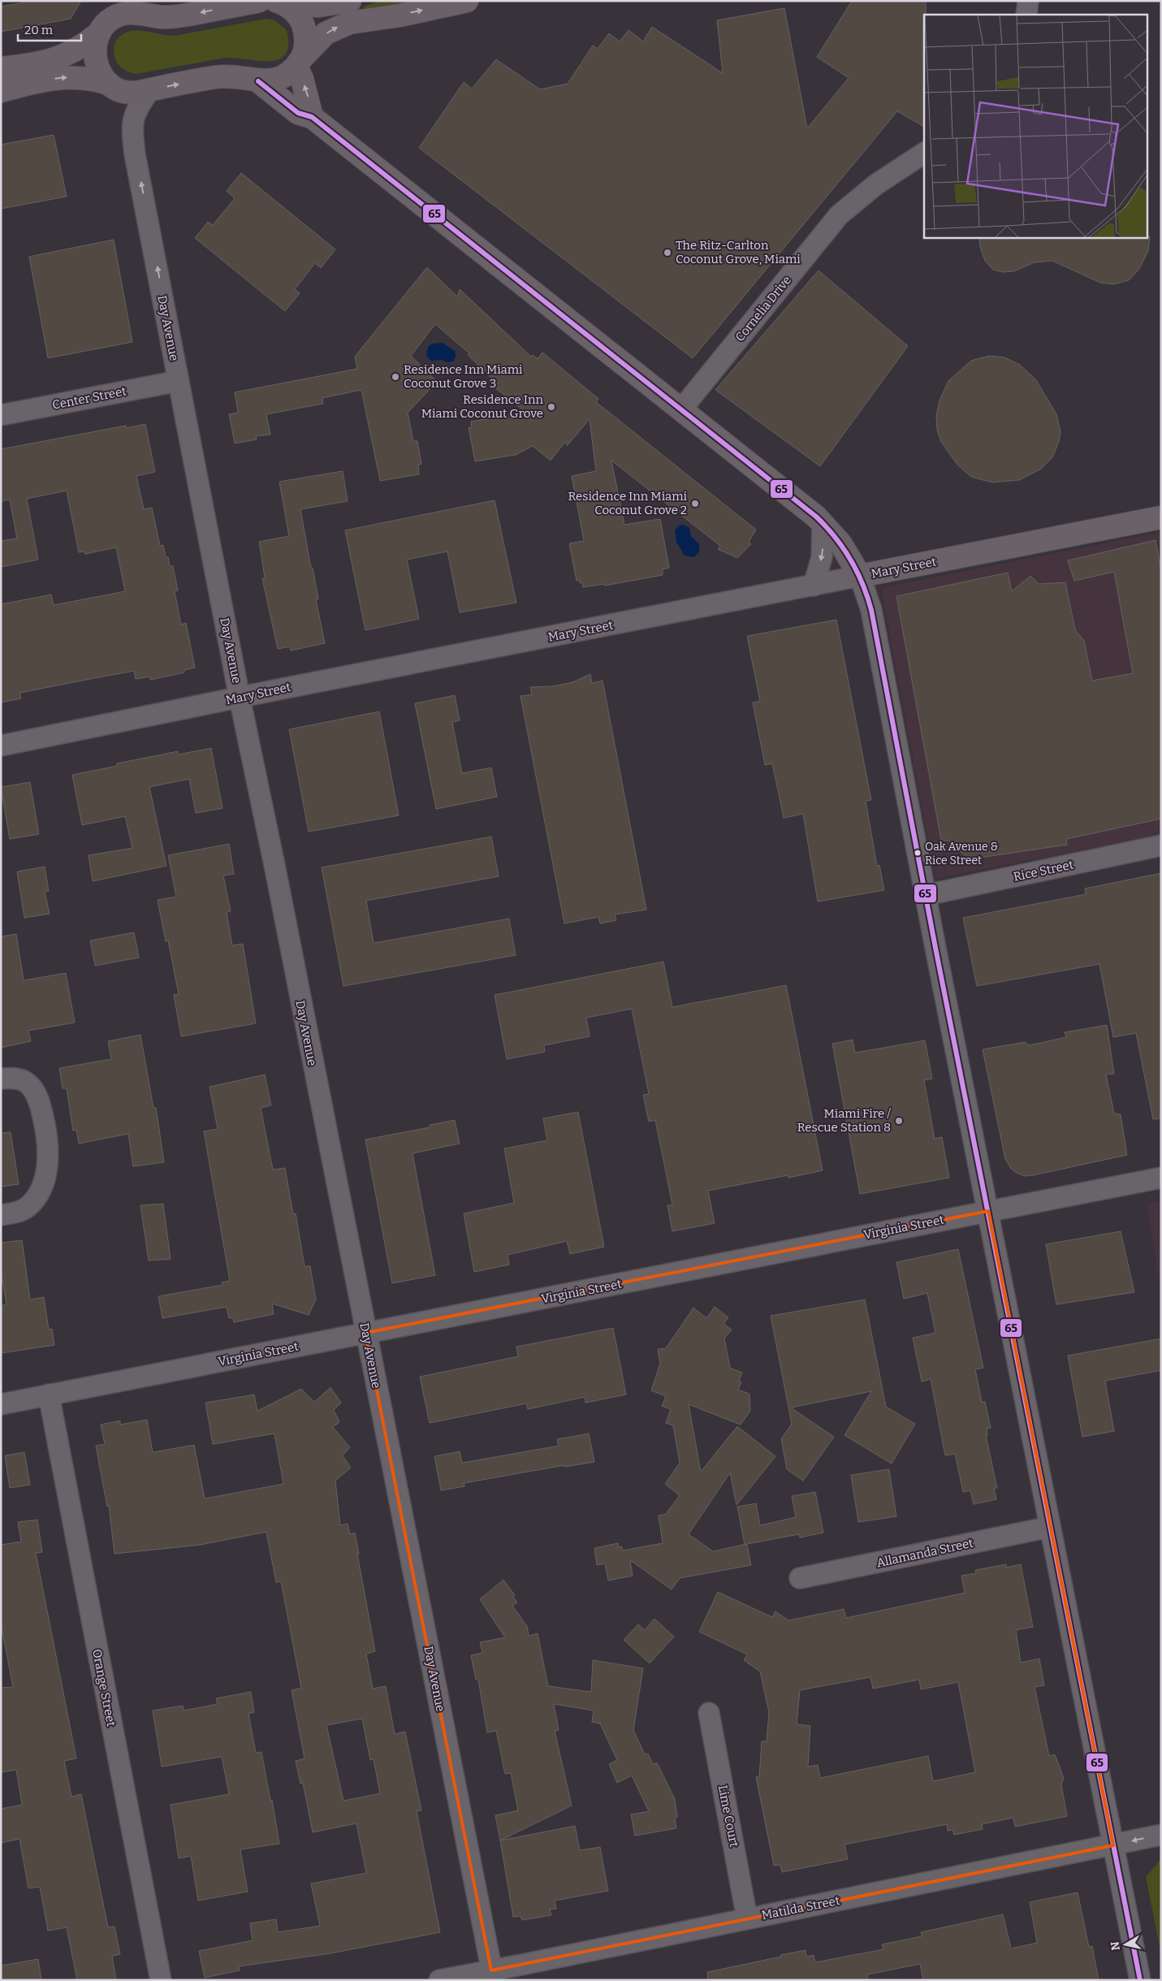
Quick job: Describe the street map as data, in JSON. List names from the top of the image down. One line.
{"streets":{"street":["Cornelia Drive","Day Avenue","Center Street","Mary Street","Rice Street","Virginia Street","Allamanda Street","Orange Street","Lime Court","Matilda Street"]},"crossings":[["Day Avenue","Center Street"],["Day Avenue","Mary Street"],["Day Avenue","Virginia Street"],["Day Avenue","Matilda Street"],["Virginia Street","Orange Street"],["Lime Court","Matilda Street"]],"places":["The Ritz-Carlton Coconut Grove, Miami","Residence Inn Miami Coconut Grove 3","Residence Inn Miami Coconut Grove","Residence Inn Miami Coconut Grove 2","Oak Avenue & Rice Street","Miami Fire / Rescue Station 8"],"lines":["transit line 65"],"scale_bar":"20 m","north":"left"}
